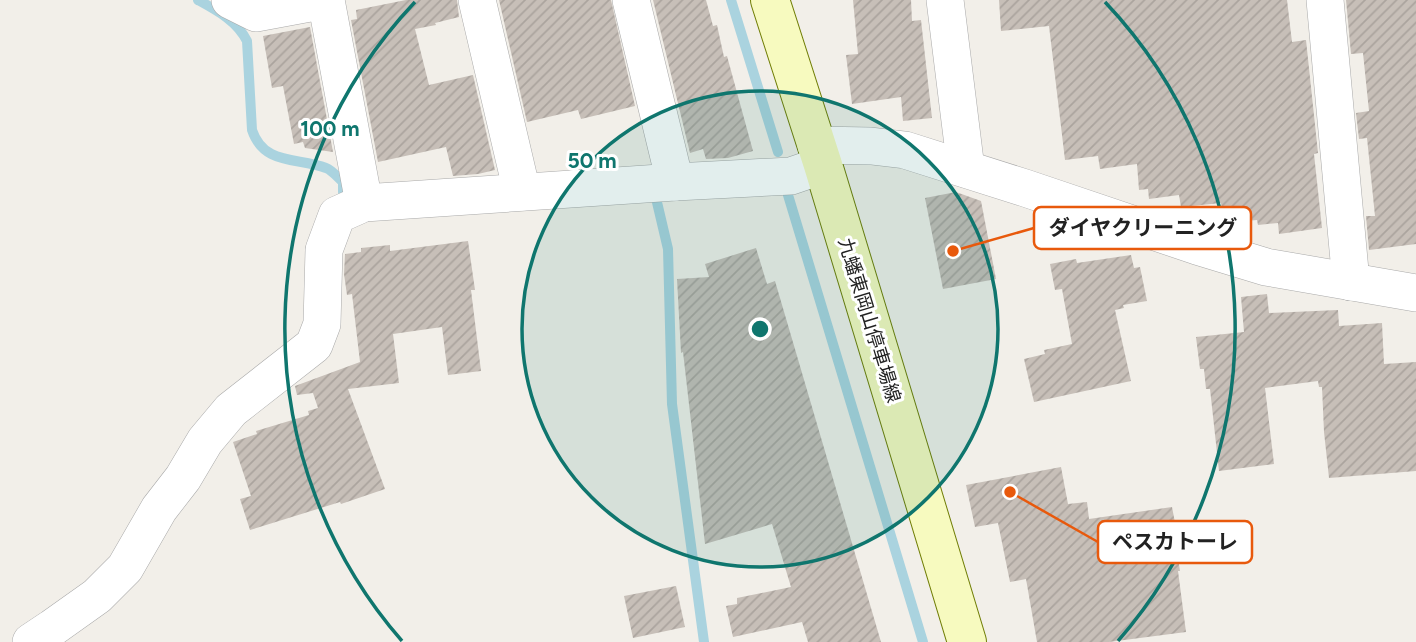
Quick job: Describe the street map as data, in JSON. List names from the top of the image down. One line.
{"streets":{"main road":["九蟠東岡山停車場線"]},"places":["ダイヤクリーニング","ペスカトーレ"],"rings":["100 m","50 m"]}
